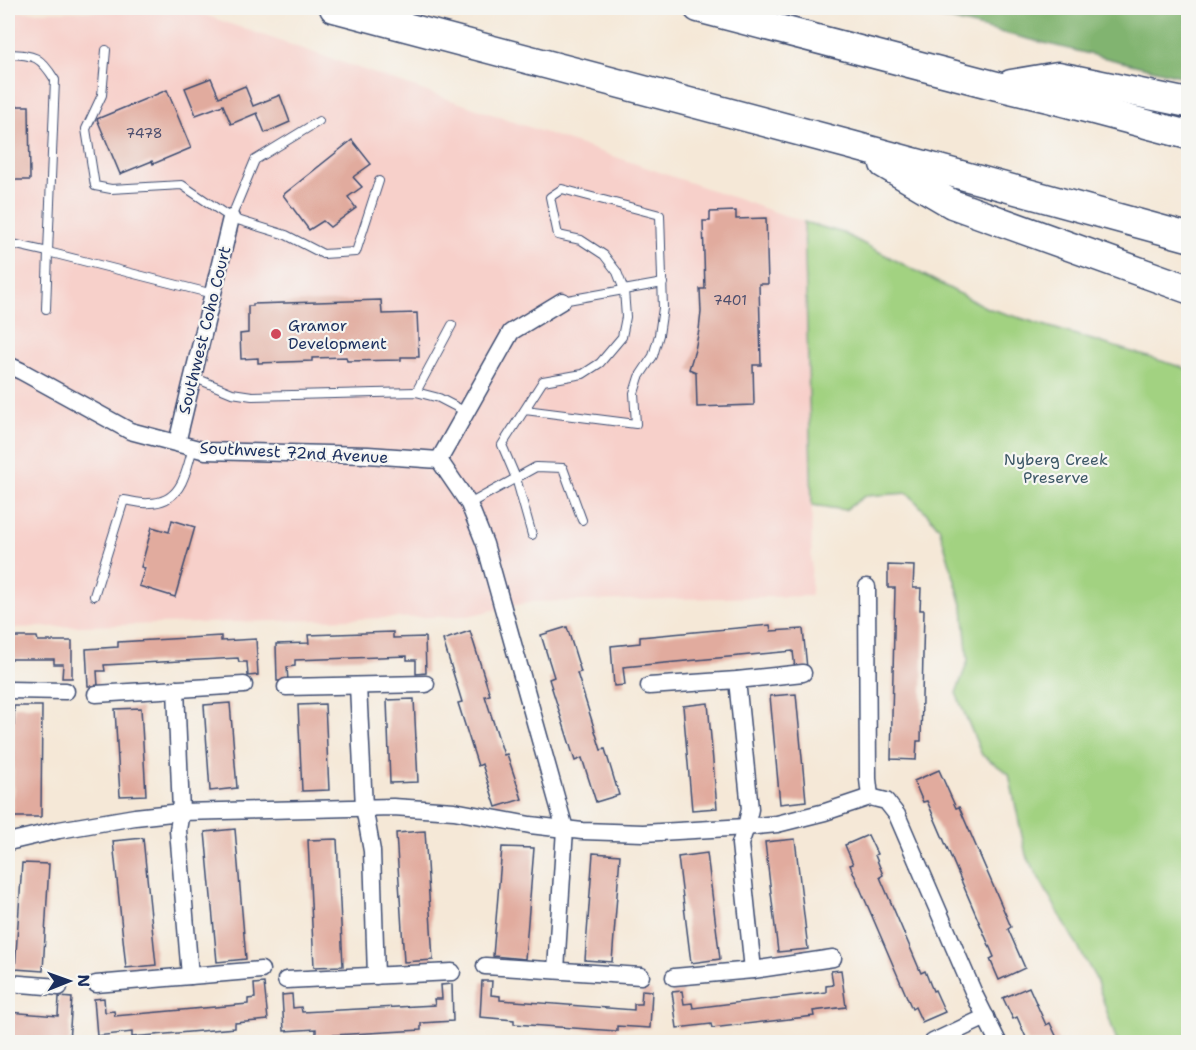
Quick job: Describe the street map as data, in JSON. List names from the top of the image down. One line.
{"streets":{"street":["Southwest Coho Court","Southwest 72nd Avenue"]},"crossings":[["Southwest Coho Court","Southwest 72nd Avenue"]],"parks":["Nyberg Creek Preserve"],"places":["Gramor Development"],"house_numbers":["7478","7401"],"north":"right"}
